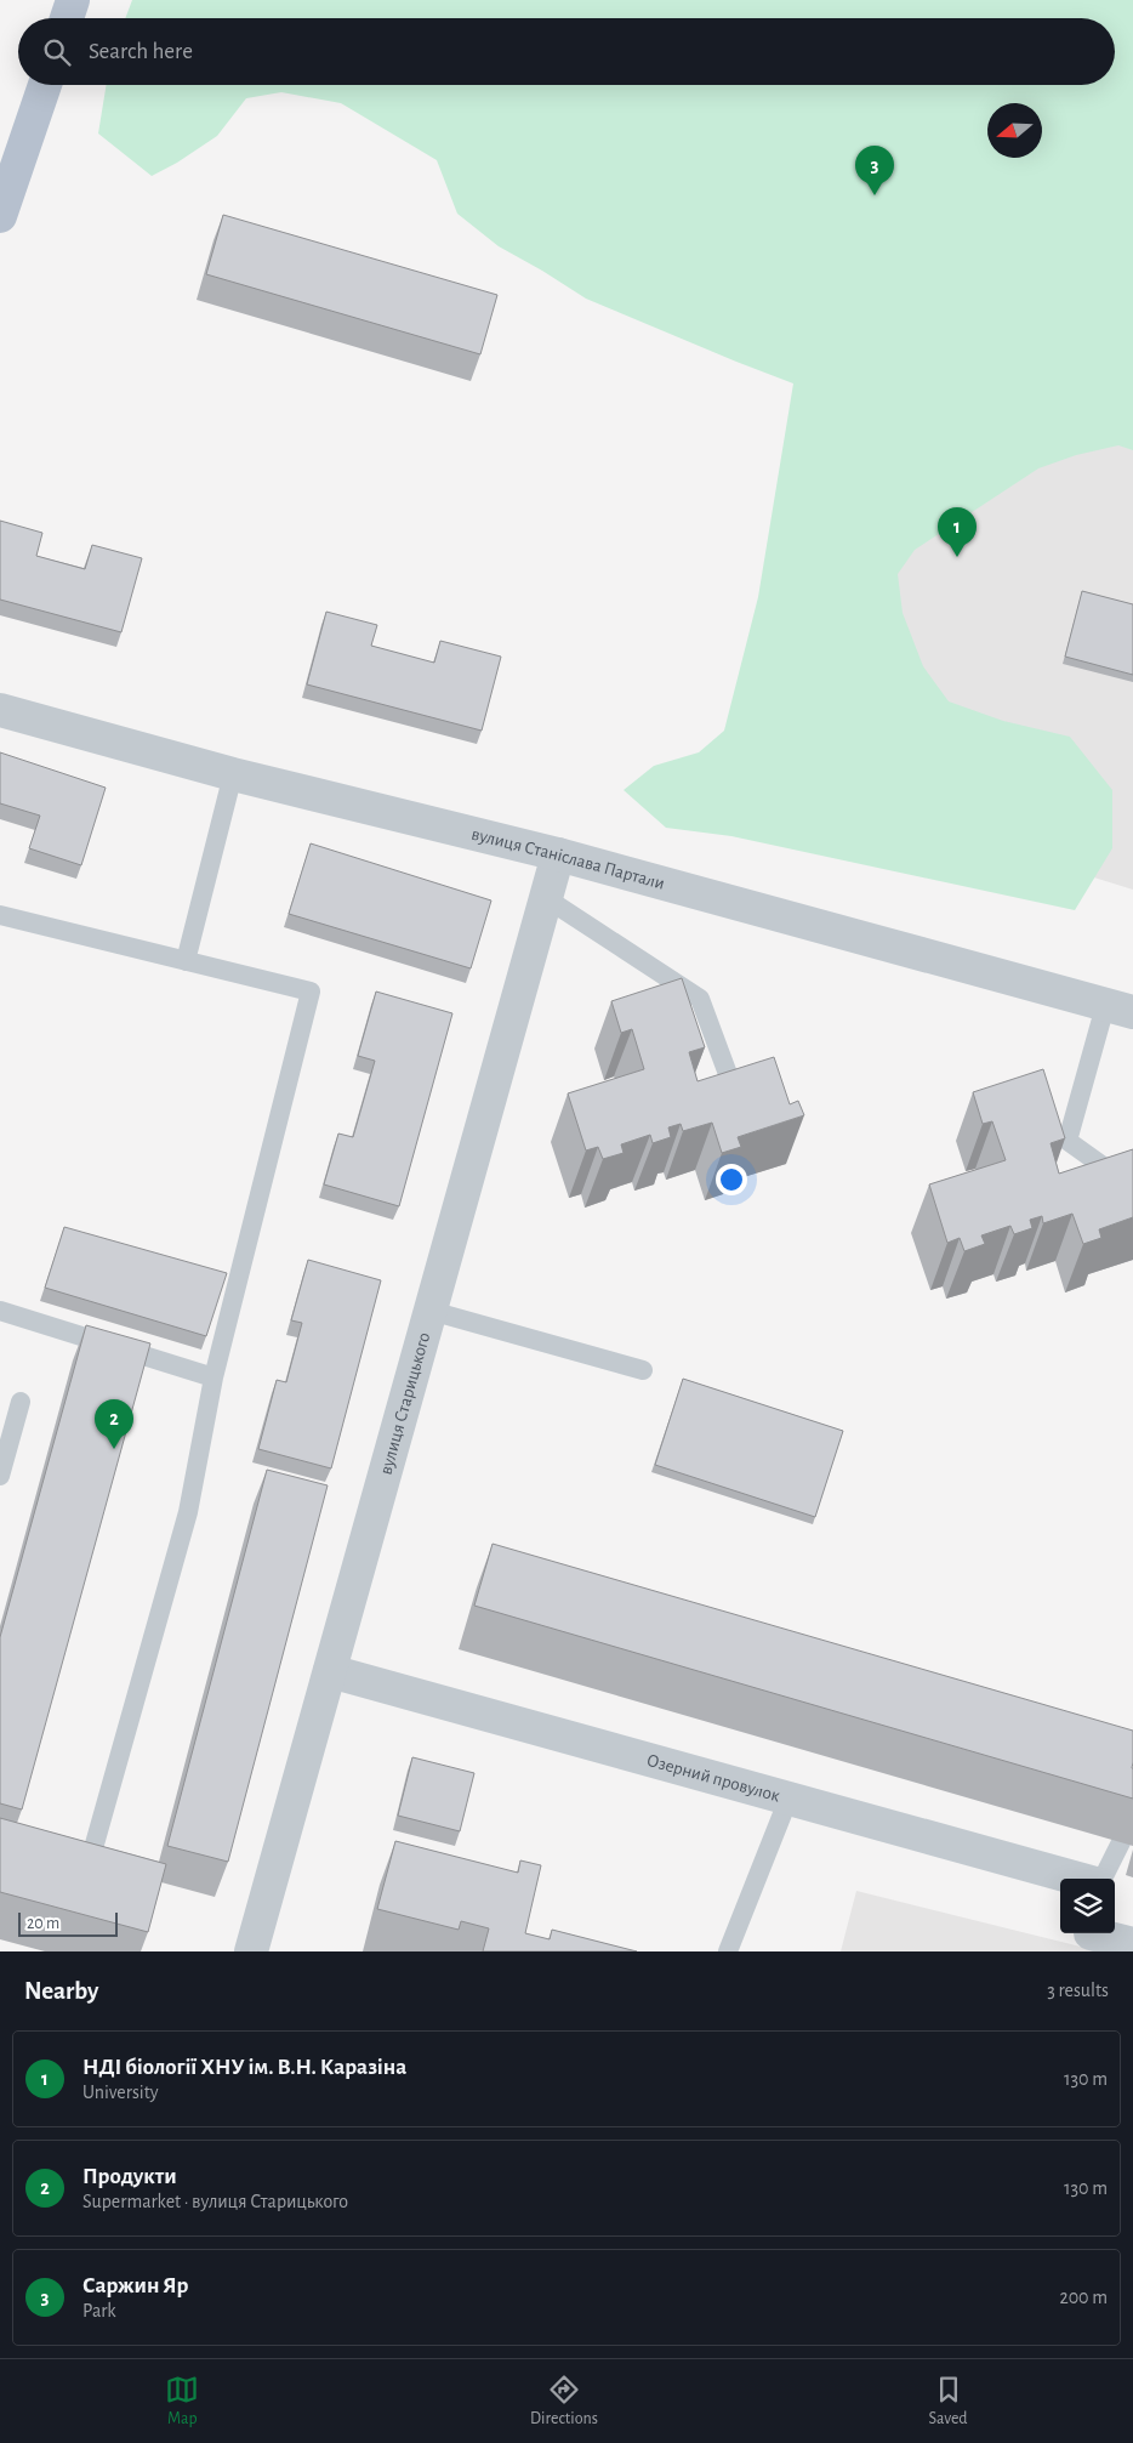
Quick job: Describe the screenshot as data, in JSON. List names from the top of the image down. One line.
{"streets":{"street":["вулиця Станіслава Партали","вулиця Старицького","Озерний провулок"]},"crossings":[["вулиця Станіслава Партали","вулиця Старицького"],["вулиця Старицького","Озерний провулок"]],"scale_bar":"20 m","north":"left","page":{"search":"Search here","pins":["3","1","2"],"scale":"20 m","heading":["Nearby","3 results"],"list":[{"mark":"1","name":"НДІ біології ХНУ ім. В.Н. Каразіна","note":"University","value":"130 m"},{"mark":"2","name":"Продукти","note":"Supermarket · вулиця Старицького","value":"130 m"},{"mark":"3","name":"Саржин Яр","note":"Park","value":"200 m"}],"nav":["Map","Directions","Saved"]}}
